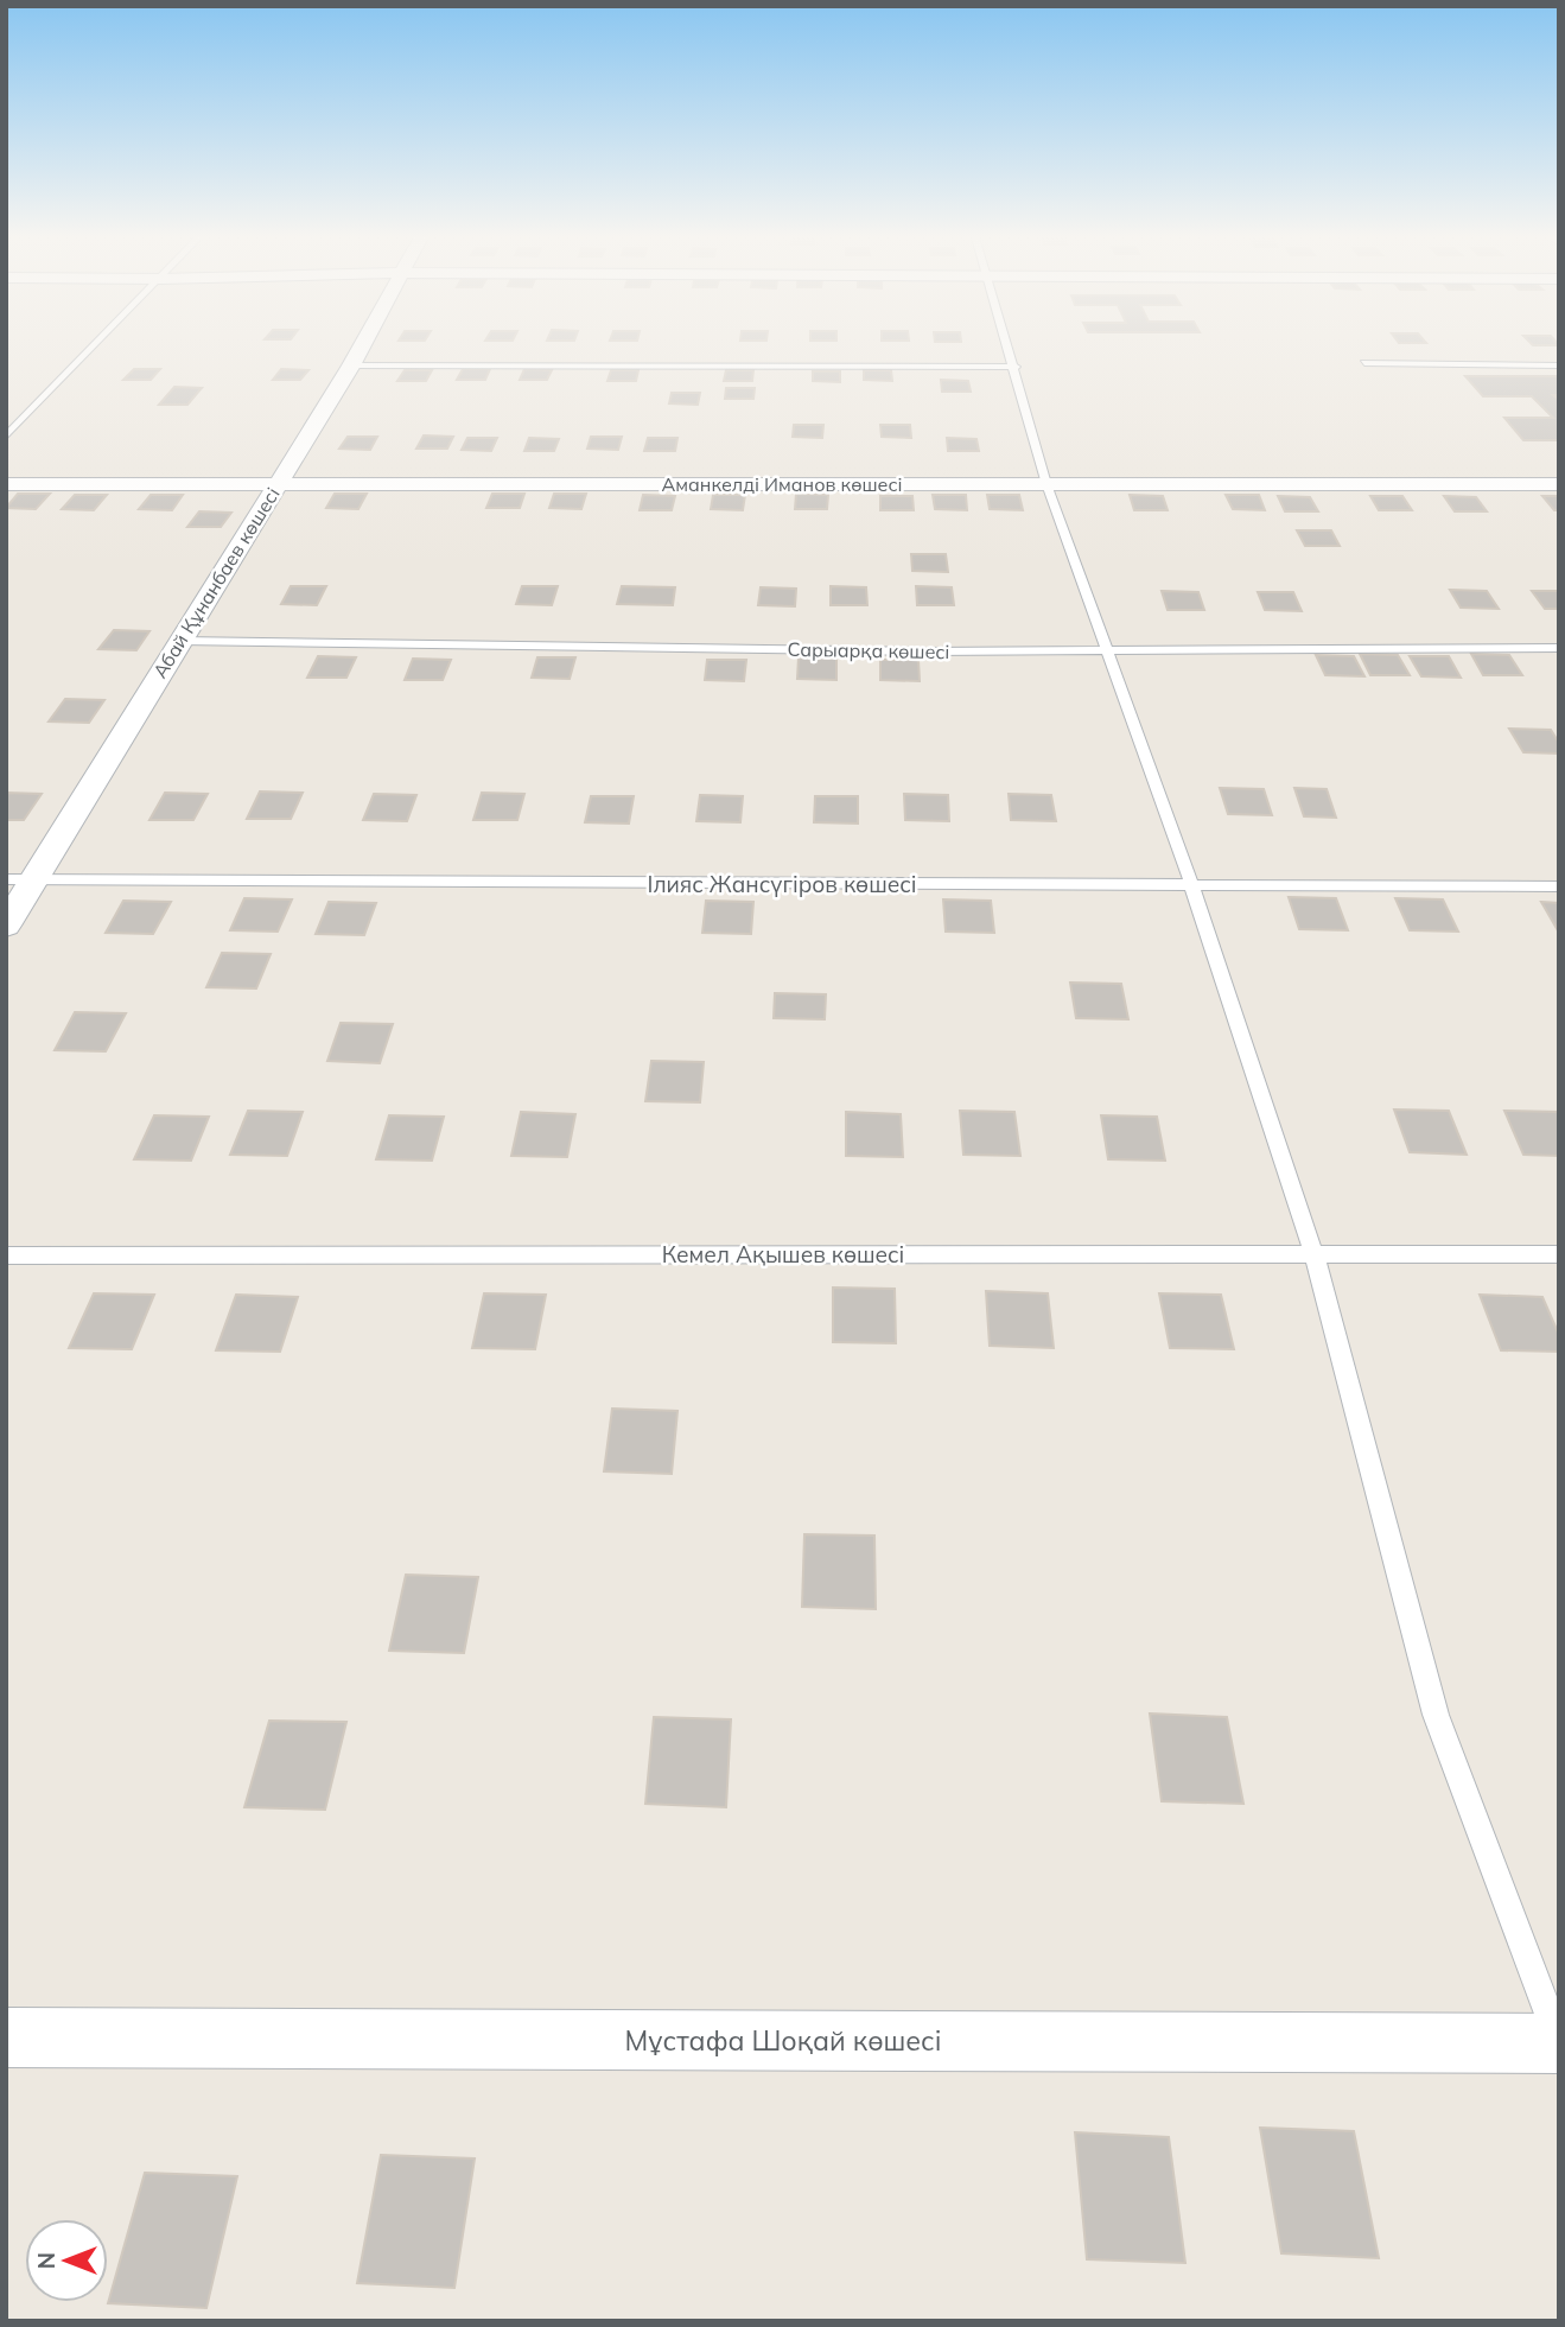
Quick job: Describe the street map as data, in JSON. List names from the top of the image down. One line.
{"streets":{"street":["Аманкелді Иманов көшесі","Абай Құнанбаев көшесі","Мұстафа Шоқай көшесі"],"lane":["Сарыарқа көшесі","Ілияс Жансүгіров көшесі","Кемел Ақышев көшесі"]},"crossings":[["Аманкелді Иманов көшесі","Абай Құнанбаев көшесі"],["Абай Құнанбаев көшесі","Сарыарқа көшесі"],["Абай Құнанбаев көшесі","Ілияс Жансүгіров көшесі"]],"north":"left"}
